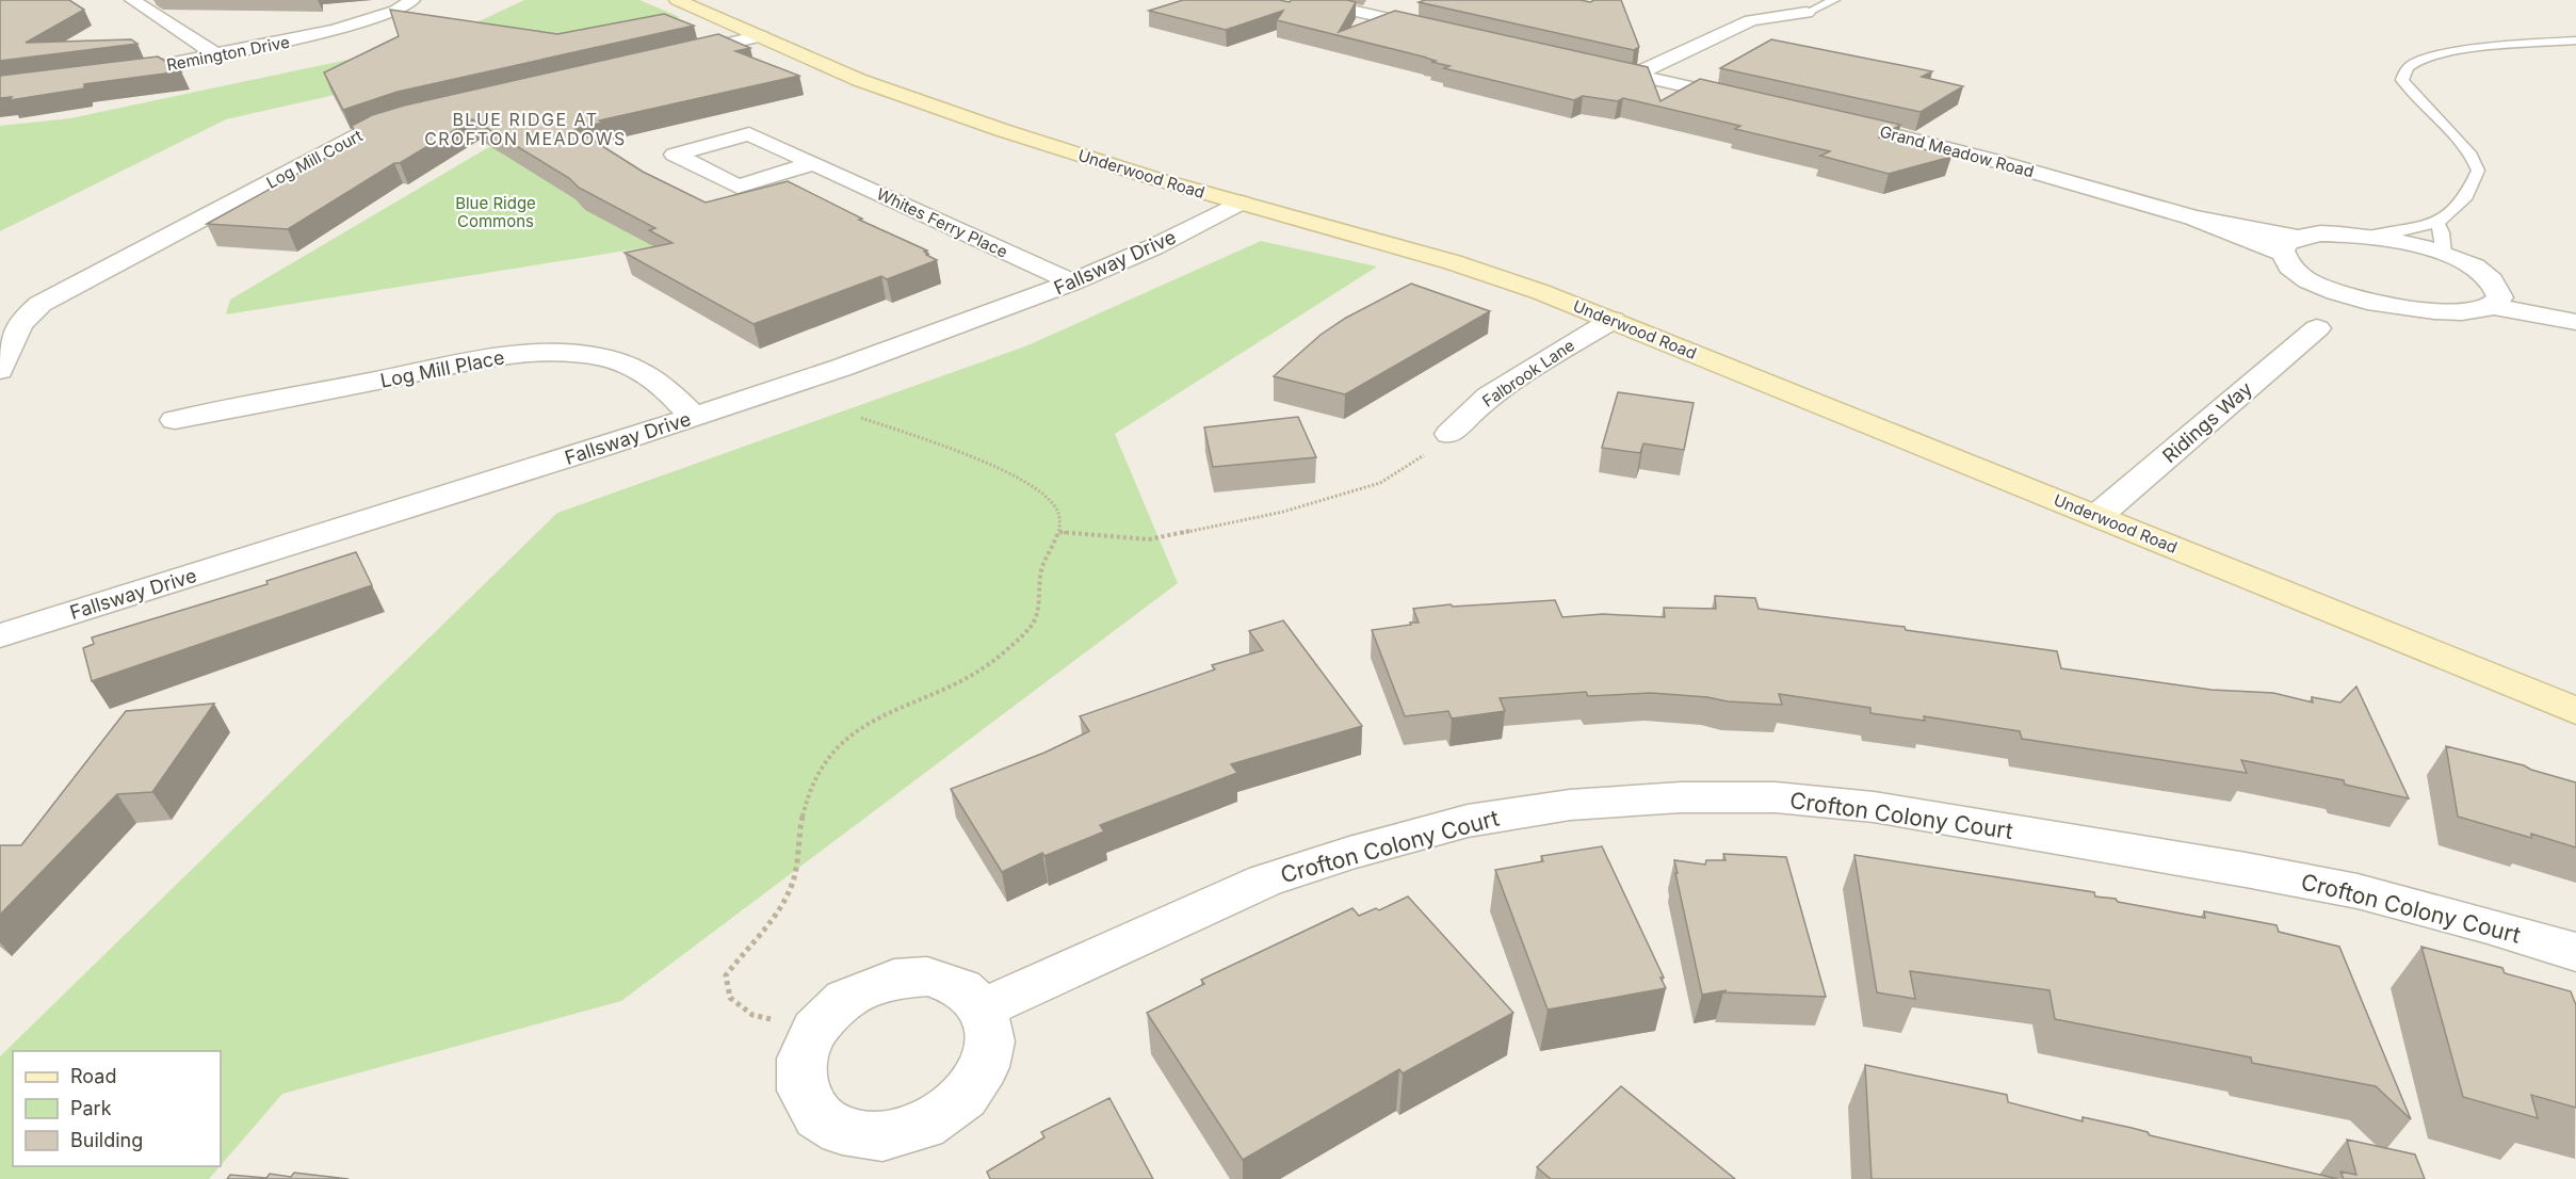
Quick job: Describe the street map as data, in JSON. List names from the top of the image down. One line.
{"streets":{"street":["Remington Drive","Grand Meadow Road","Log Mill Court","Underwood Road","Whites Ferry Place","Fallsway Drive","Log Mill Place","Falbrook Lane","Ridings Way","Crofton Colony Court"]},"crossings":[["Underwood Road","Fallsway Drive"],["Underwood Road","Falbrook Lane"],["Underwood Road","Ridings Way"],["Whites Ferry Place","Fallsway Drive"],["Fallsway Drive","Log Mill Place"]],"districts":["BLUE RIDGE AT CROFTON MEADOWS"],"parks":["Blue Ridge Commons"],"legend":["Road","Park","Building"]}
